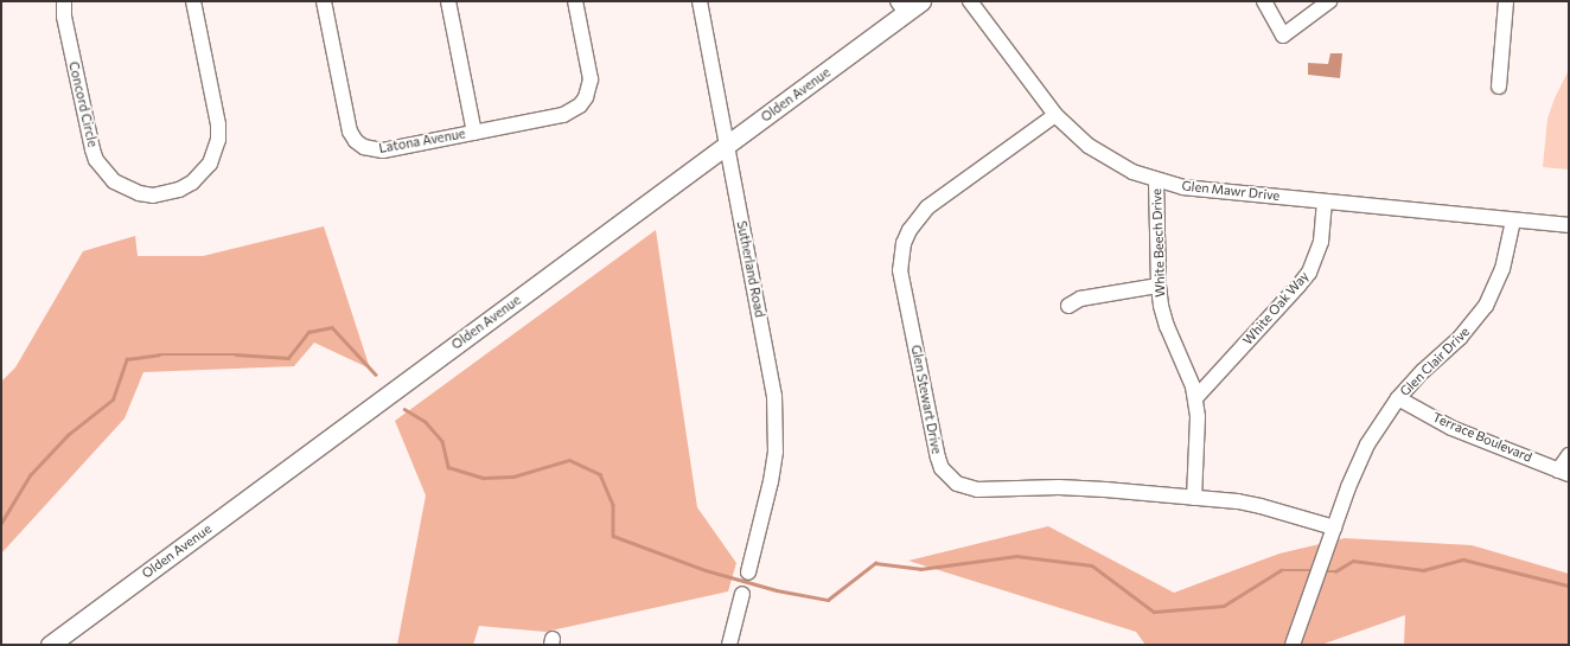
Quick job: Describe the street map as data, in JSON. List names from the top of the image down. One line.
{"streets":{"main road":["Olden Avenue"],"street":["Concord Circle","Latona Avenue","Glen Mawr Drive","White Beech Drive","Sutherland Road","White Oak Way","Glen Clair Drive","Glen Stewart Drive","Terrace Boulevard"]},"crossings":[["Olden Avenue","Sutherland Road"],["Glen Mawr Drive","White Beech Drive"],["Glen Mawr Drive","White Oak Way"],["Glen Mawr Drive","Glen Clair Drive"],["Glen Mawr Drive","Glen Stewart Drive"],["White Beech Drive","White Oak Way"],["White Beech Drive","Glen Stewart Drive"],["Glen Clair Drive","Glen Stewart Drive"],["Glen Clair Drive","Terrace Boulevard"]]}
